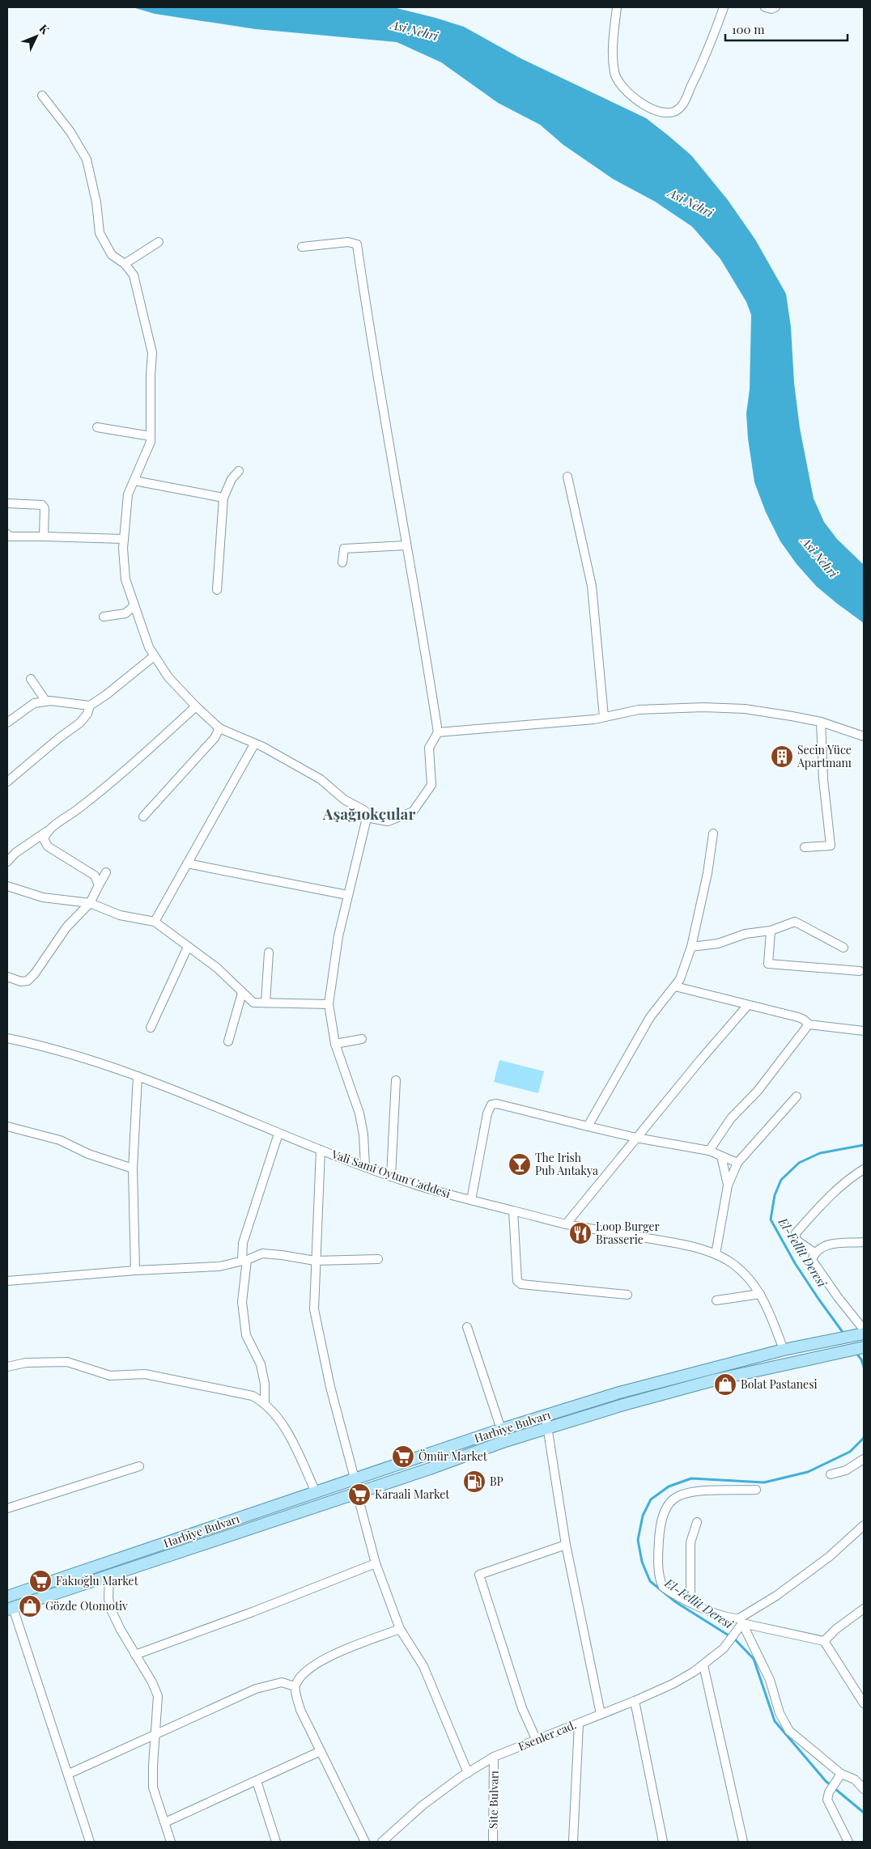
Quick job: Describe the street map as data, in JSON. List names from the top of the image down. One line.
{"streets":{"main road":["Harbiye Bulvarı"],"street":["Vali Sami Oytun Caddesi","Esenler cad.","Site Bulvarı"]},"crossings":[["Vali Sami Oytun Caddesi","Harbiye Bulvarı"],["Esenler cad.","Site Bulvarı"]],"districts":["Aşağıokçular"],"water":["Asi Nehri","El-Fellit Deresi"],"places":{"building":["Secin Yüce Apartmanı"],"bar":["The Irish Pub Antakya"],"restaurant":["Loop Burger Brasserie"],"shop":["Bolat Pastanesi","Gözde Otomotiv"],"supermarket":["Ömür Market","Karaali Market","Fakıoğlu Market"],"fuel station":["BP"]},"scale_bar":"100 m","north":"top right"}
